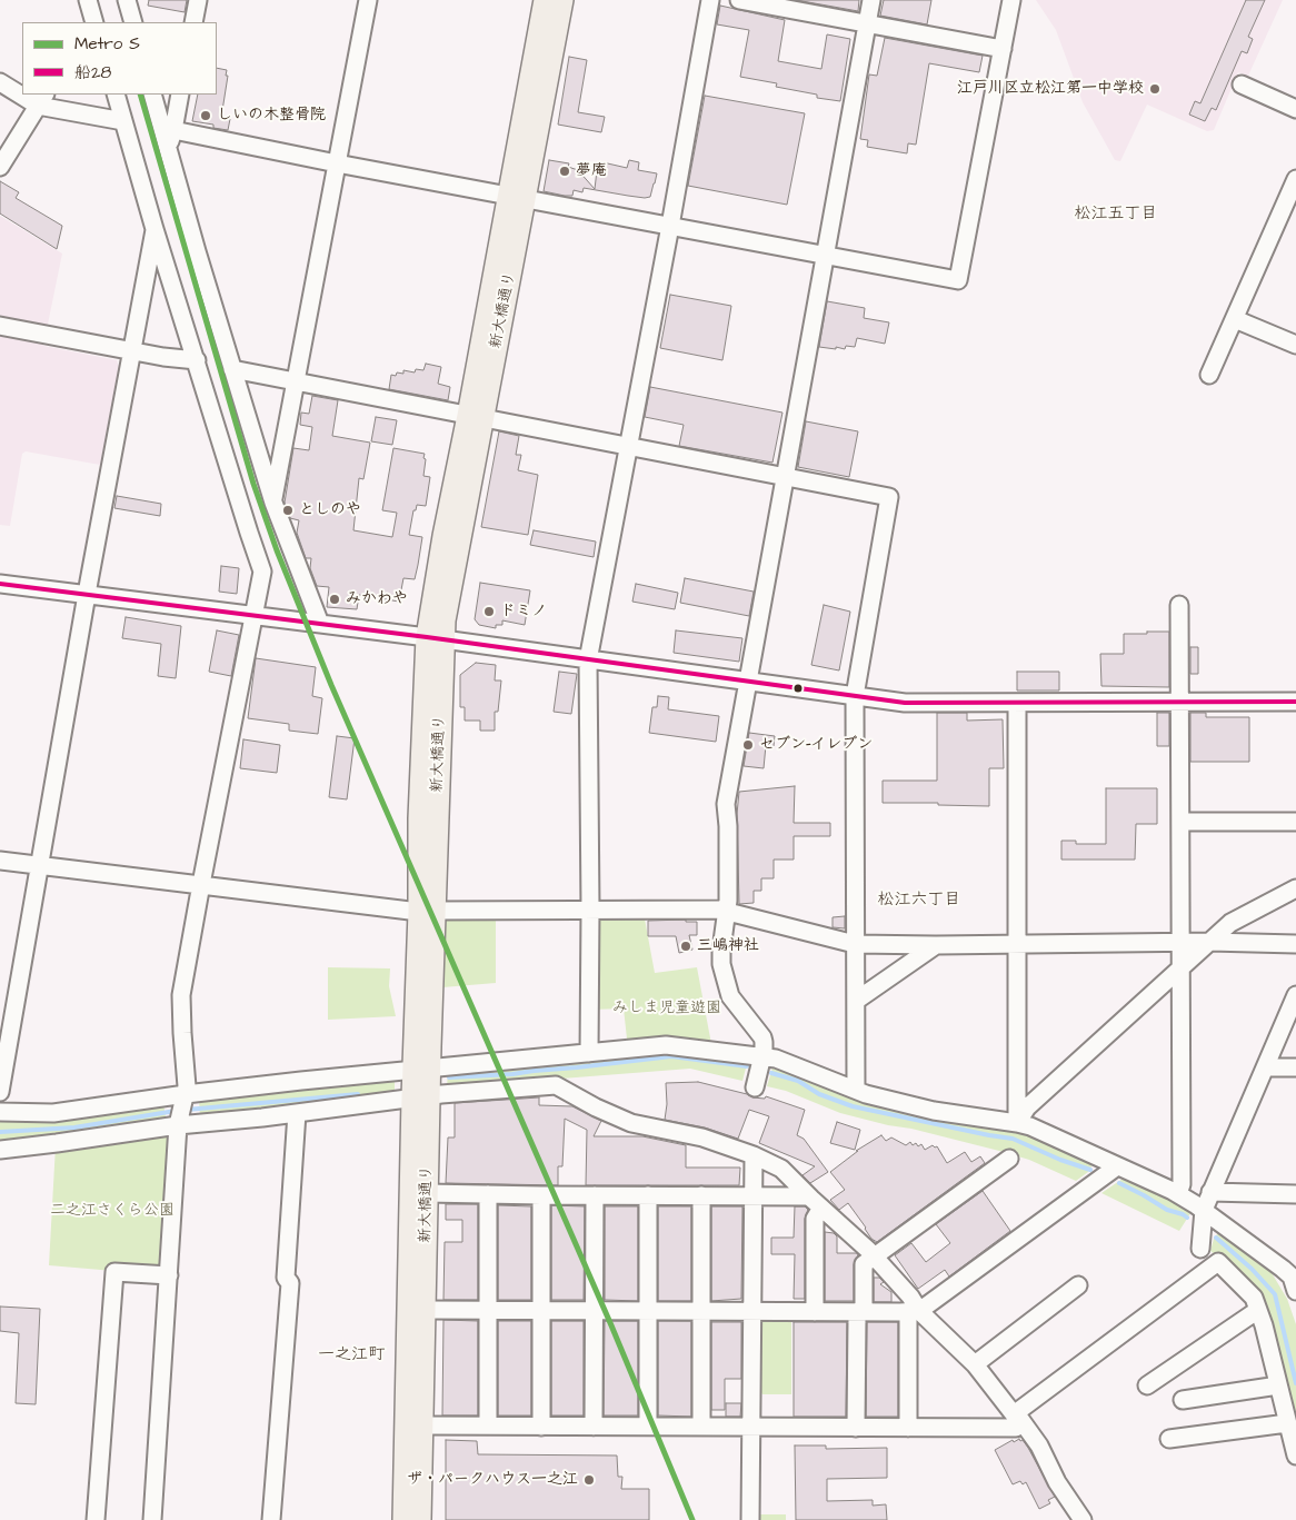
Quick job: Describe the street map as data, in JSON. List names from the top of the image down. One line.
{"streets":{"main road":["新大橋通り"]},"districts":["松江五丁目","松江六丁目","一之江町"],"parks":["みしま児童遊園","二之江さくら公園"],"places":["江戸川区立松江第一中学校","しいの木整骨院","夢庵","としのや","みかわや","ドミノ","セブン-イレブン","三嶋神社","ザ・パークハウス一之江"],"lines":["metro line S","transit line 船28"],"legend":["Metro S","船28"]}
